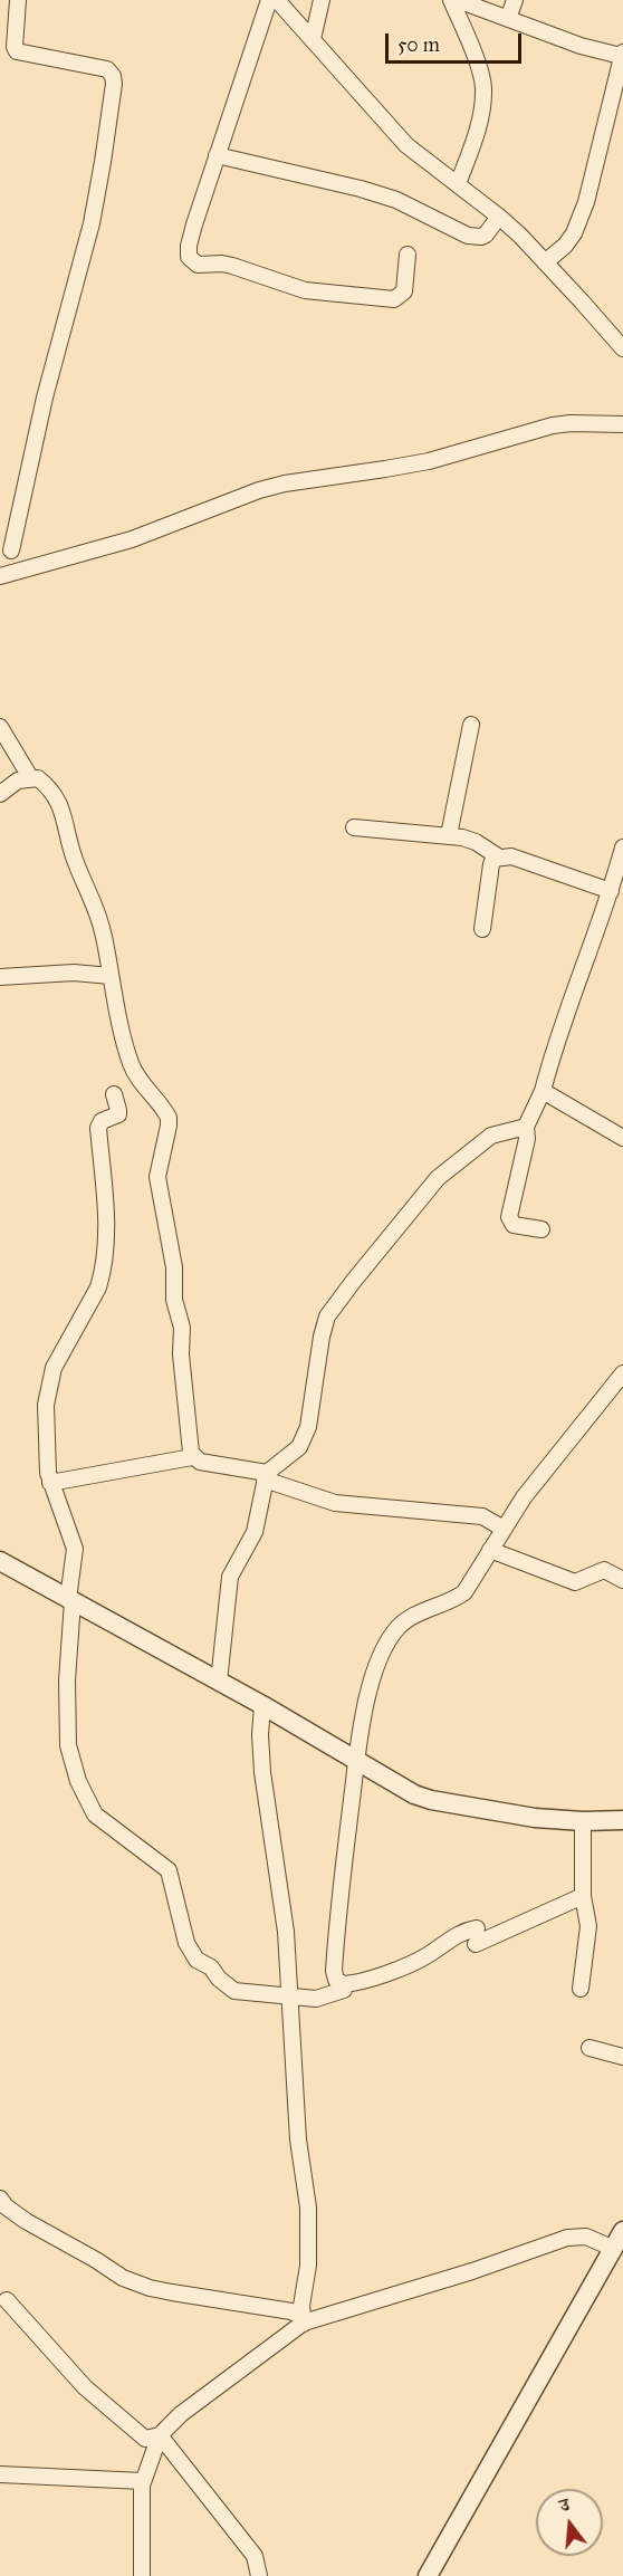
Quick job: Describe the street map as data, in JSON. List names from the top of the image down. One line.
{"scale_bar":"50 m","north":"top"}
